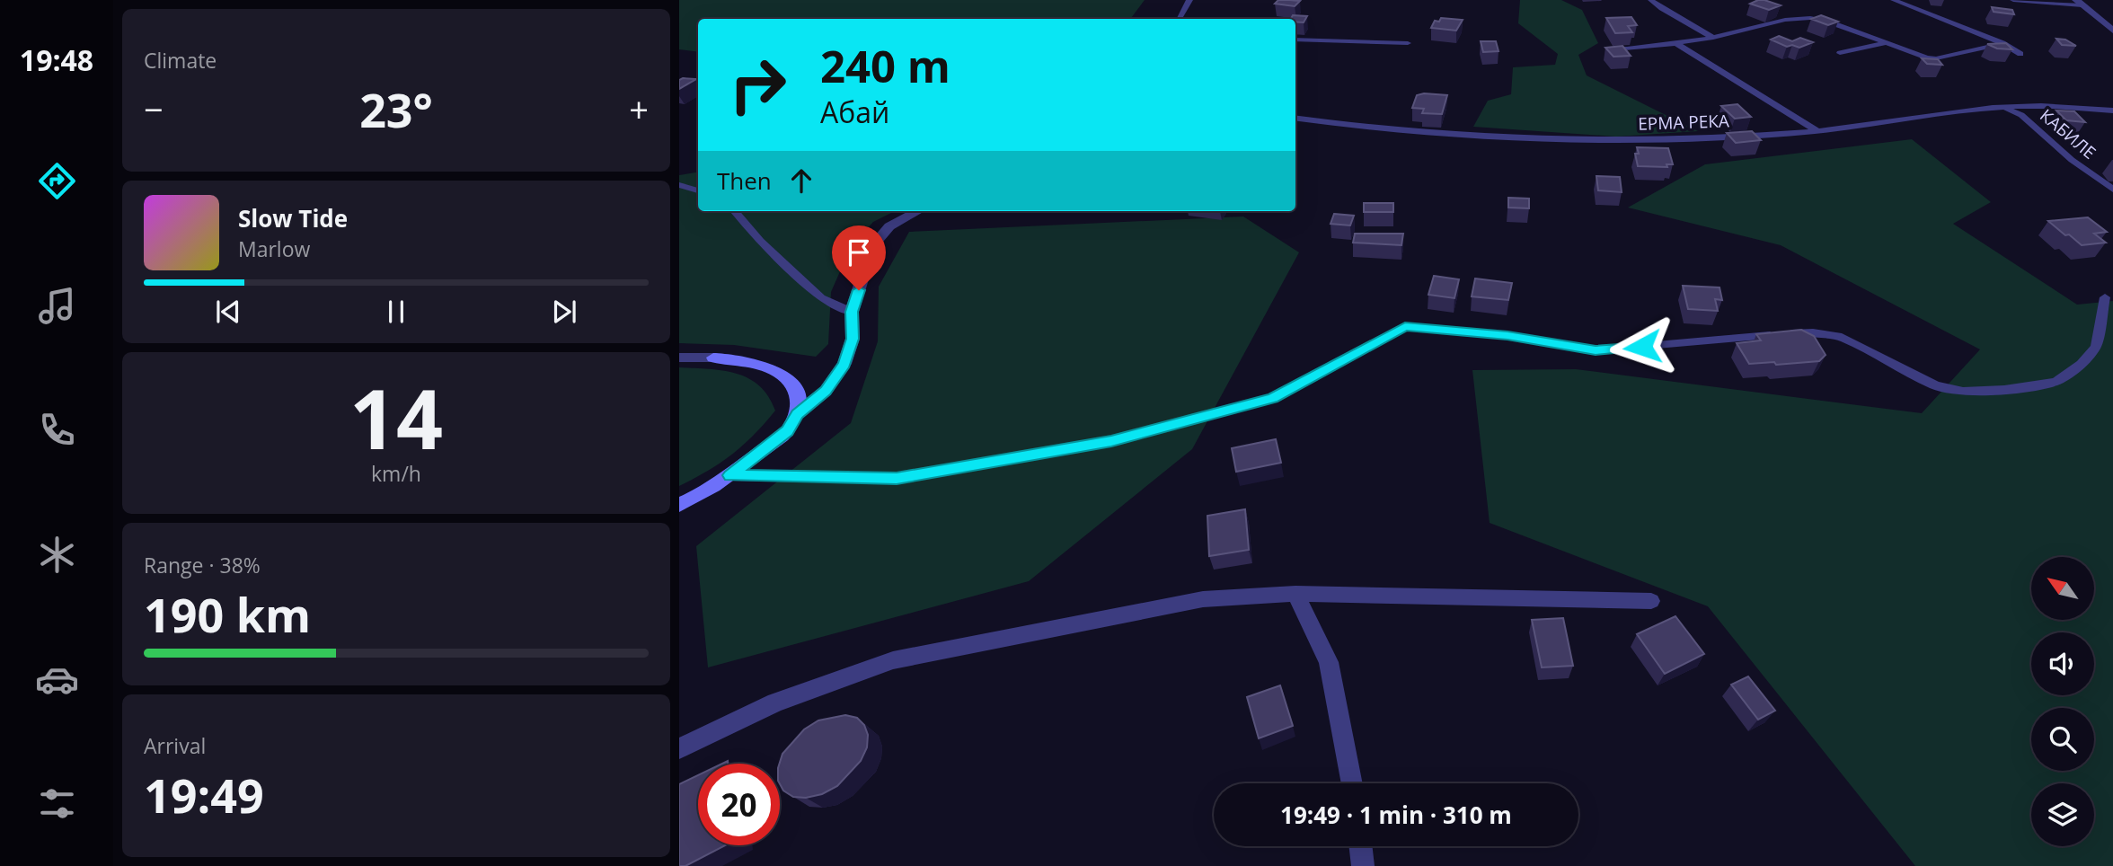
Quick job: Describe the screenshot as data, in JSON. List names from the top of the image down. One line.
{"streets":{"lane":["ЕРМА РЕКА","КАБИЛЕ"]},"crossings":[["ЕРМА РЕКА","КАБИЛЕ"]],"north":"top left","page":{"tabs":"19:48","tile":["Climate",["14","km/h"],["Range · 38%","190 km"],["Arrival","19:49"]],"turn":["240 m","Абай"],"heat":["−","23°","+"],"then":"Then","song":["Slow Tide","Marlow"],"limit":"20","trip":"19:49 · 1 min · 310 m"}}
